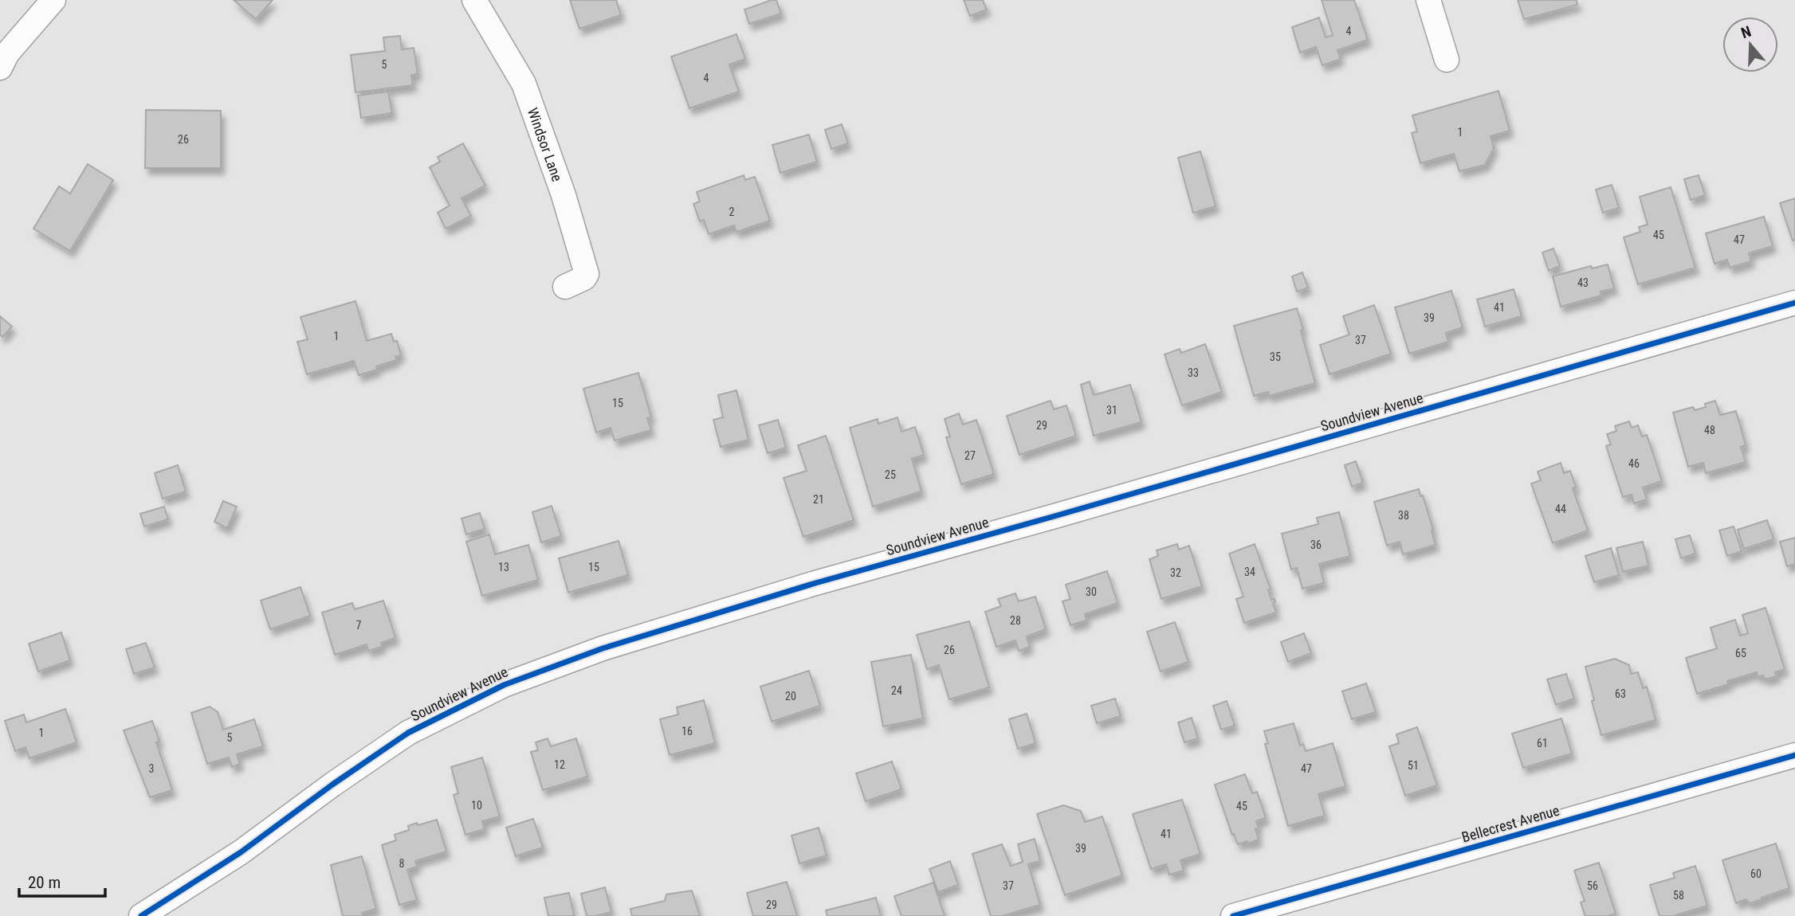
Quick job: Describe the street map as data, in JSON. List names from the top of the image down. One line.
{"streets":{"street":["Windsor Lane","Soundview Avenue","Bellecrest Avenue"]},"house_numbers":["4","5","4","1","26","2","45","47","43","41","39","1","37","35","33","15","31","29","48","27","46","25","21","44","38","36","13","15","34","32","30","28","7","26","65","24","63","20","16","1","5","61","12","51","3","47","10","45","41","39","8","60","37","56","58","29"],"scale_bar":"20 m","north":"top"}
